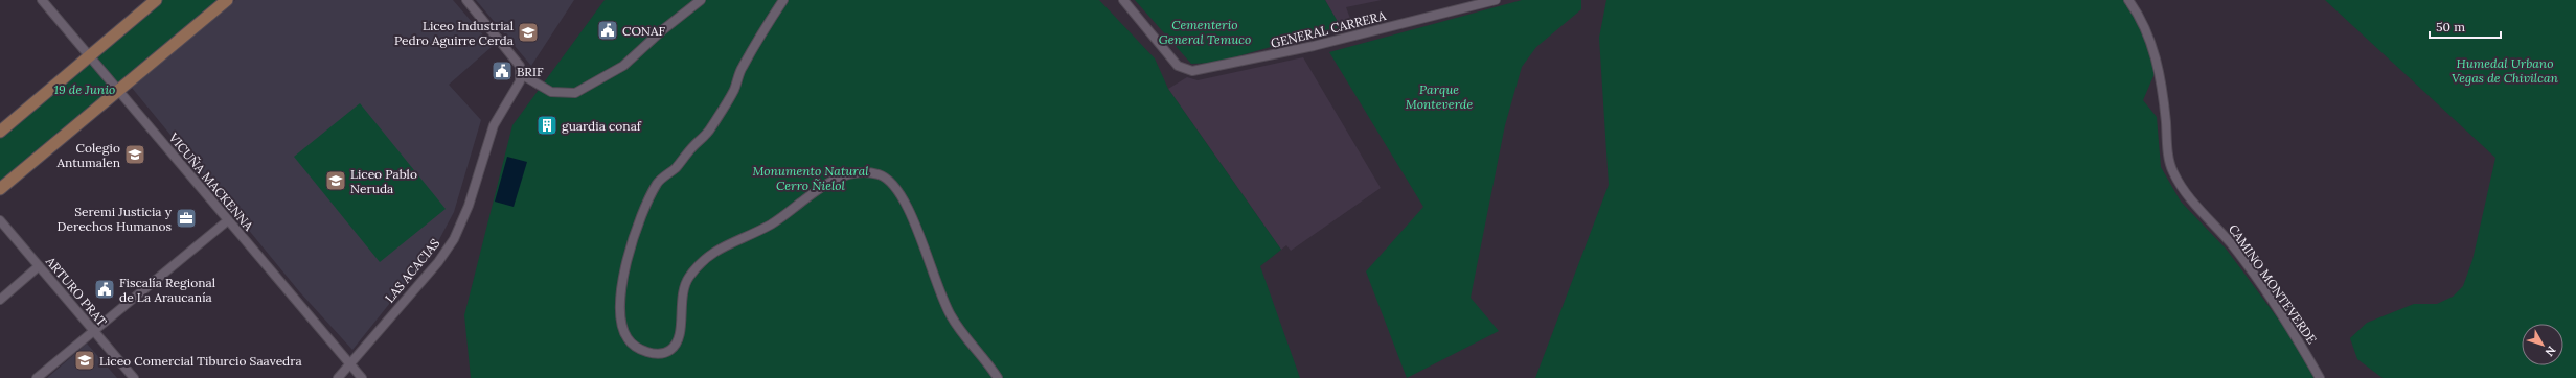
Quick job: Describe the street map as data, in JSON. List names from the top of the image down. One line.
{"streets":{"street":["GENERAL CARRERA","VICUÑA MACKENNA","LAS ACACIAS","CAMINO MONTEVERDE","ARTURO PRAT"]},"crossings":[["VICUÑA MACKENNA","LAS ACACIAS"]],"parks":["Cementerio General Temuco","Humedal Urbano Vegas de Chivilcan","19 de Junio","Parque Monteverde","Monumento Natural Cerro Ñielol"],"places":{"public building":["CONAF","BRIF","Fiscalía Regional de La Araucanía"],"school or university":["Liceo Industrial Pedro Aguirre Cerda","Colegio Antumalen","Liceo Pablo Neruda","Liceo Comercial Tiburcio Saavedra"],"building":["guardia conaf"],"office":["Seremi Justicia y Derechos Humanos"]},"scale_bar":"50 m","north":"bottom right"}
